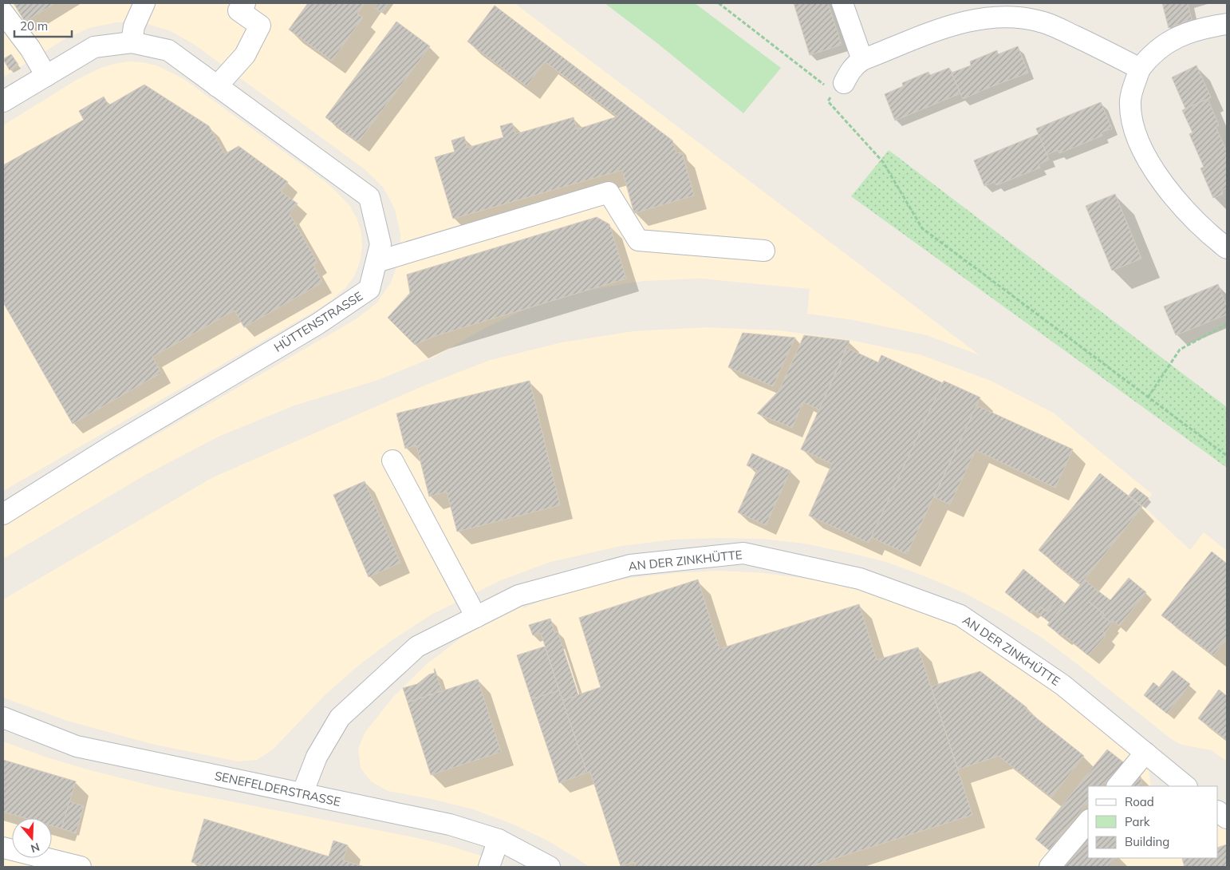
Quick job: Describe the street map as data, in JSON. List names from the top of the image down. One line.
{"streets":{"street":["HÜTTENSTRASSE","AN DER ZINKHÜTTE","SENEFELDERSTRASSE"]},"crossings":[["AN DER ZINKHÜTTE","SENEFELDERSTRASSE"]],"legend":["Road","Park","Building"],"scale_bar":"20 m","north":"bottom"}
